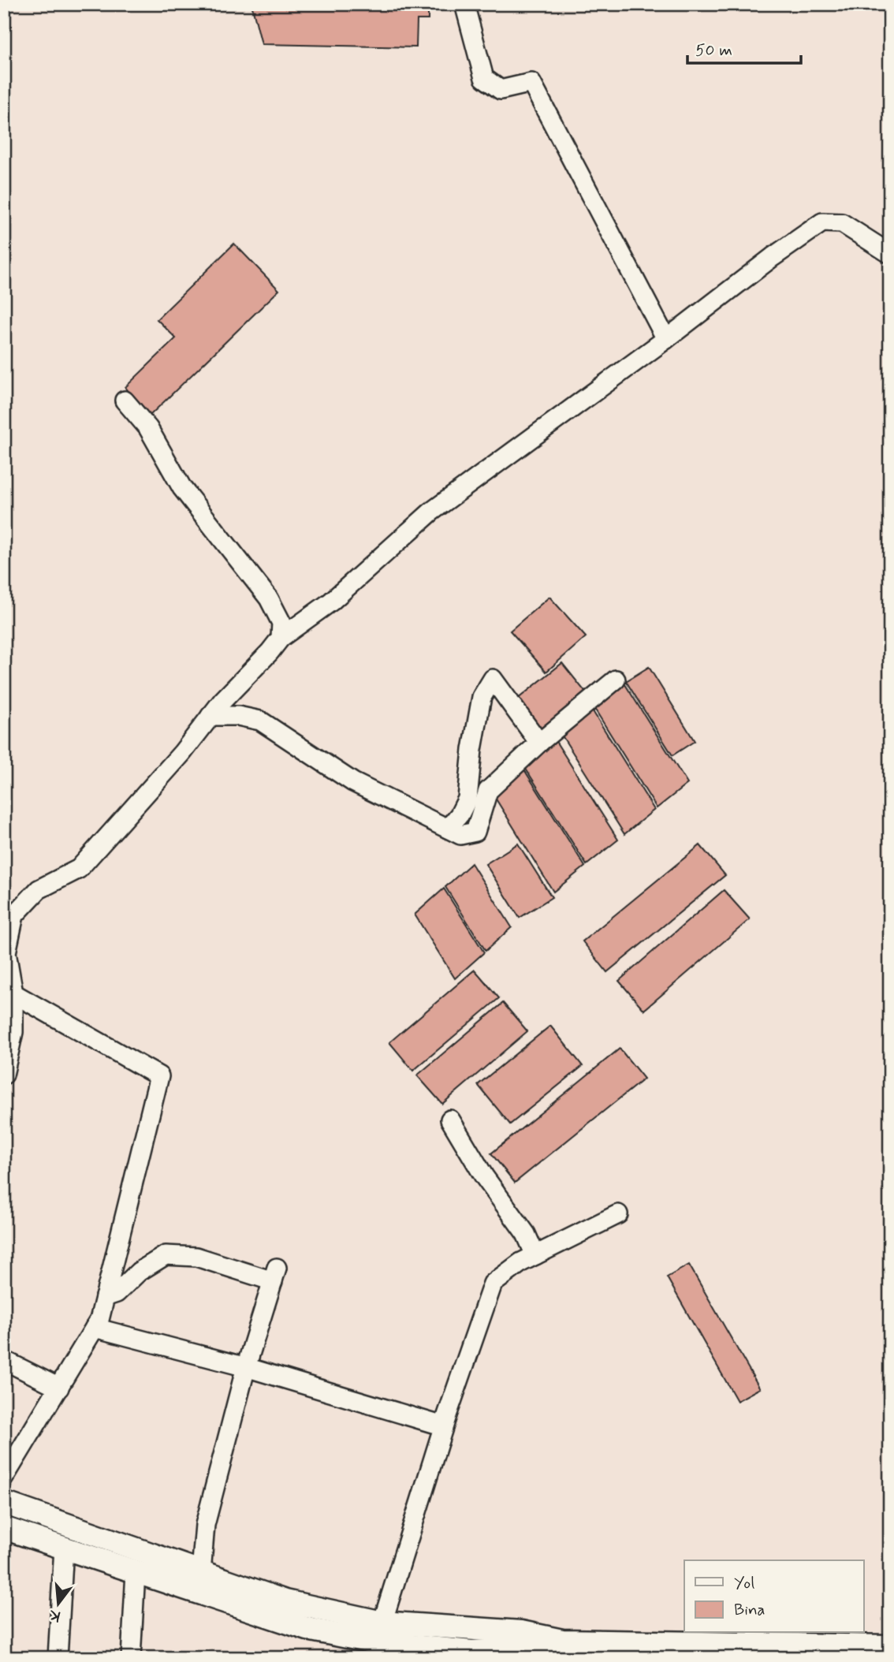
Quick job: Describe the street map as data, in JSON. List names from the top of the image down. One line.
{"legend":["Yol","Bina"],"scale_bar":"50 m","north":"bottom"}
